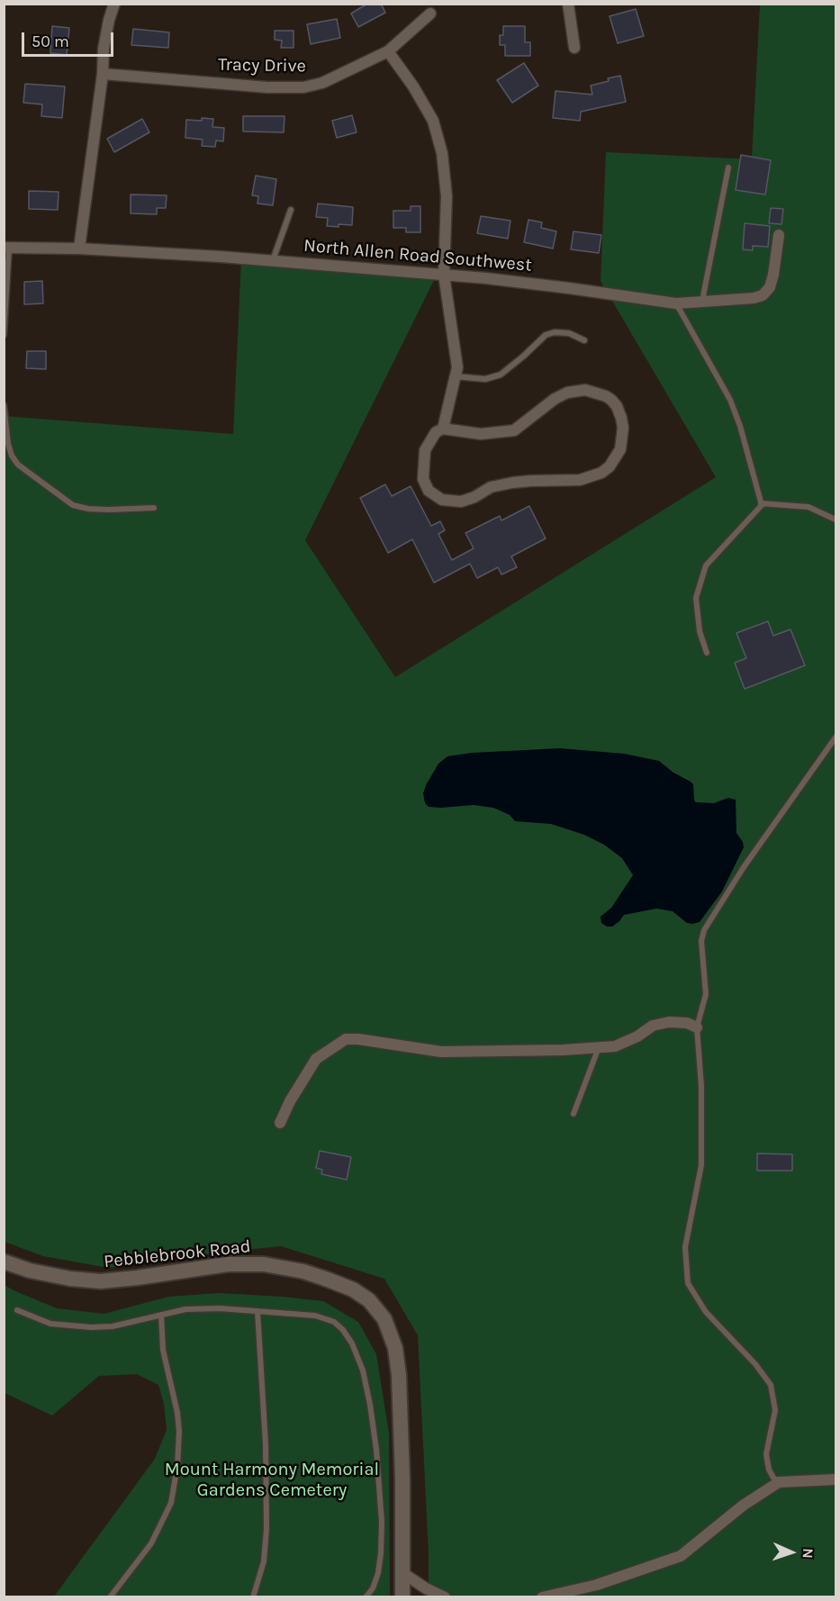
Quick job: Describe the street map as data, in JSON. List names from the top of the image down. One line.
{"streets":{"street":["Tracy Drive","North Allen Road Southwest","Pebblebrook Road"]},"parks":["Mount Harmony Memorial Gardens Cemetery"],"scale_bar":"50 m","north":"right"}
